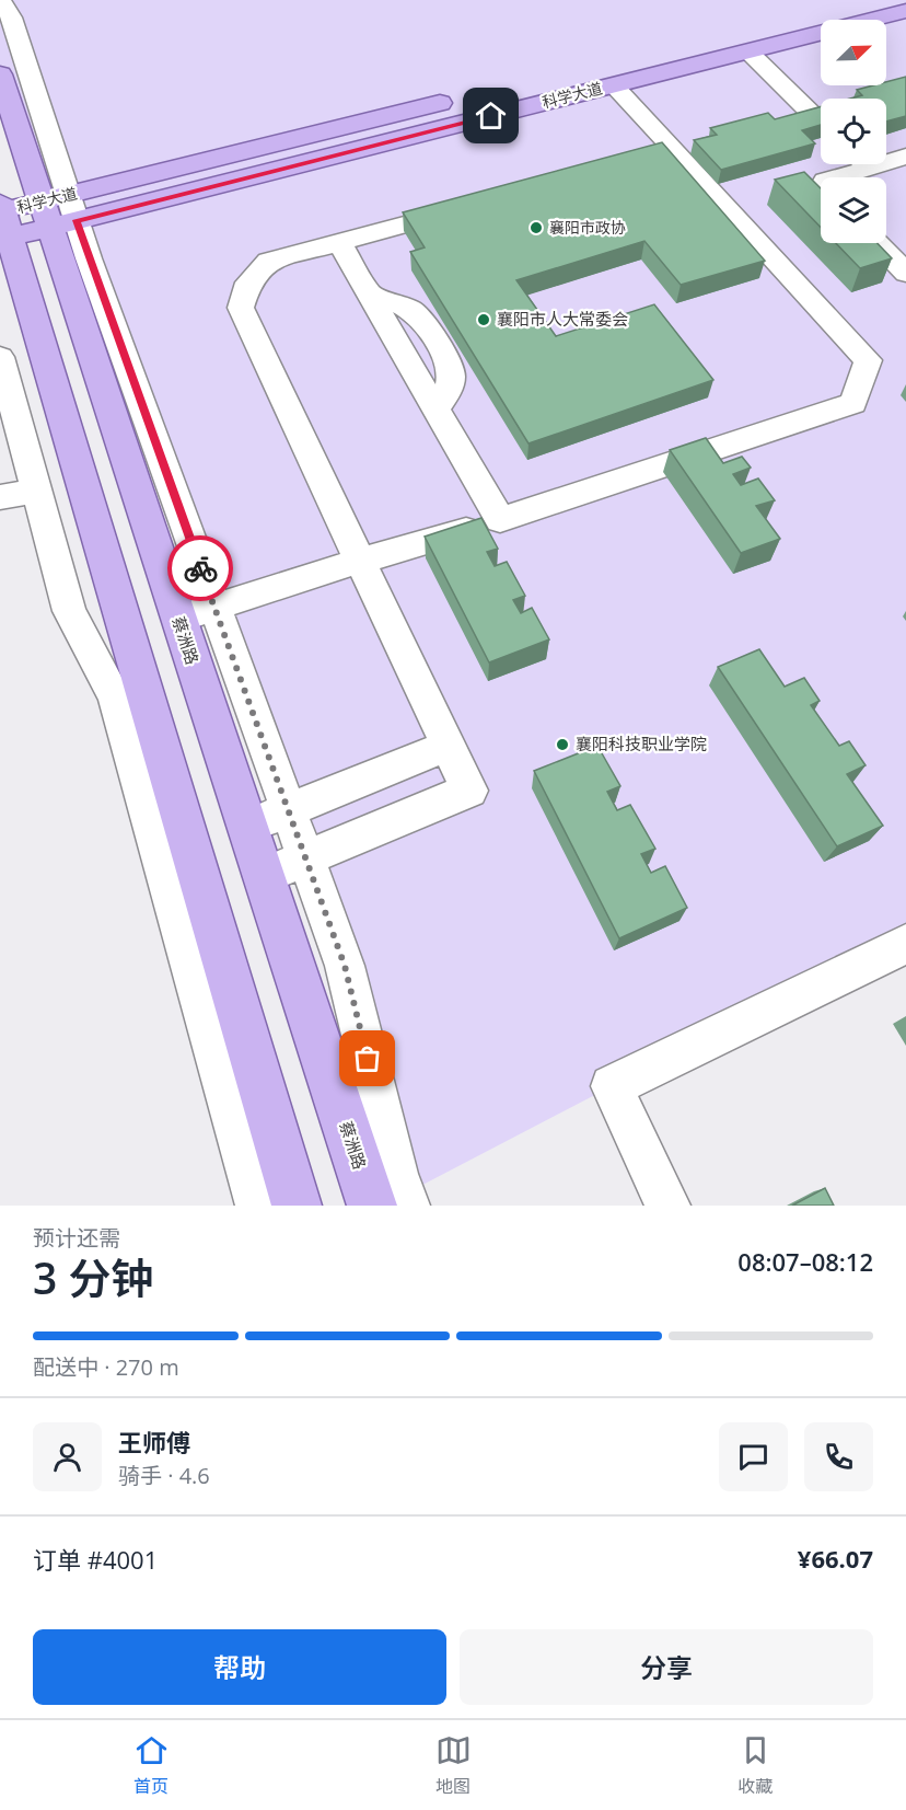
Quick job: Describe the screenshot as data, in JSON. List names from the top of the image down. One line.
{"streets":{"main road":["科学大道","蔡洲路"]},"crossings":[["科学大道","蔡洲路"]],"places":["襄阳市政协","襄阳市人大常委会","襄阳科技职业学院"],"north":"top right","page":{"heading":["3 分钟","预计还需","08:07–08:12"],"panel":["王师傅","骑手 · 4.6","订单 #4001","¥66.07"],"bar":"配送中 · 270 m","buttons":["帮助","分享"],"tabs":["首页","地图","收藏"]}}
